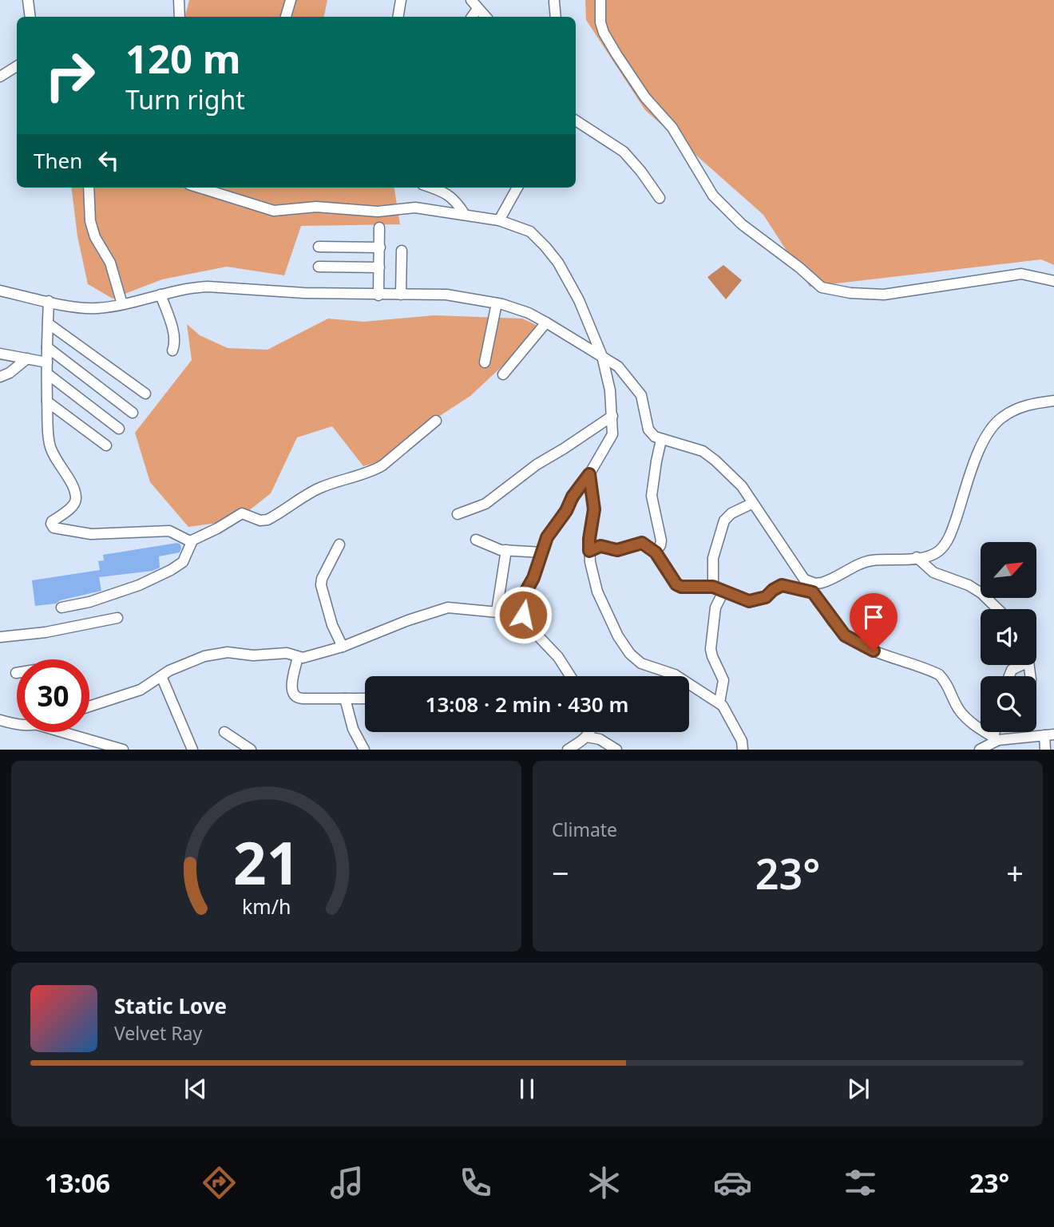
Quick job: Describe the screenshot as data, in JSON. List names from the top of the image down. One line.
{"north":"top right","page":{"turn":["120 m","Turn right"],"then":"Then","limit":"30","trip":"13:08 · 2 min · 430 m","tile":"Climate","heat":["−","23°","+"],"song":["Static Love","Velvet Ray"],"tabs":["13:06","23°"],"gauge":["21","km/h"]}}
